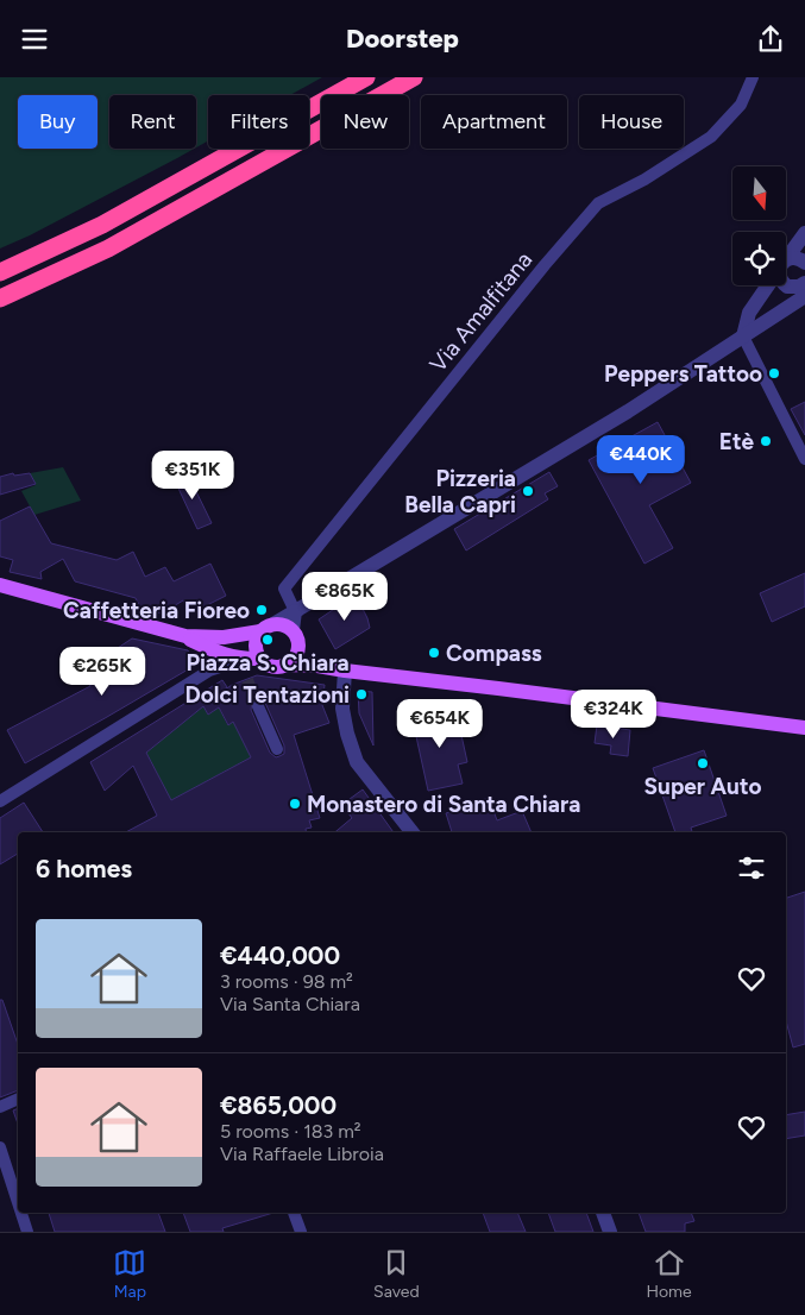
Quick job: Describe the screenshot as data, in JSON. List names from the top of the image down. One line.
{"streets":{"street":["Via Amalfitana"]},"places":["Peppers Tattoo","Etè","Pizzeria Bella Capri","Caffetteria Fioreo","Piazza S. Chiara","Compass","Dolci Tentazioni","Super Auto","Monastero di Santa Chiara"],"north":"bottom","page":{"header":"Doorstep","chip":["Buy","Rent","Filters","New","Apartment","House"],"price":["€440K","€351K","€865K","€265K","€324K","€654K"],"heading":"6 homes","list":[{"name":"€440,000","note":"3 rooms · 98 m² · Via Santa Chiara"},{"name":"€865,000","note":"5 rooms · 183 m² · Via Raffaele Libroia"}],"tabs":["Map","Saved","Home"]}}
